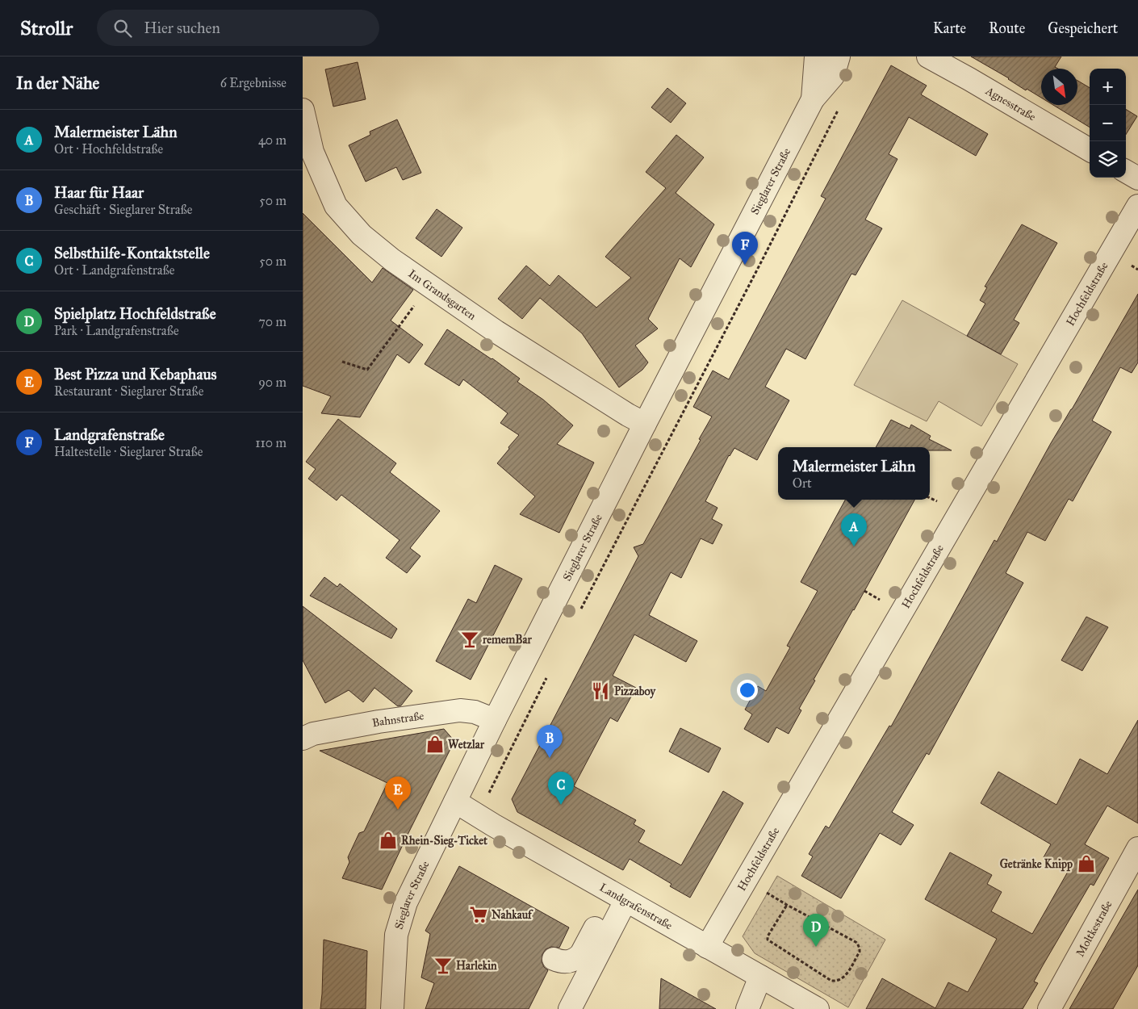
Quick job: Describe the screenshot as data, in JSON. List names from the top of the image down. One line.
{"streets":{"street":["Agnesstraße","Sieglarer Straße","Hochfeldstraße","Im Grandsgarten","Bahnstraße","Landgrafenstraße","Moltkestraße"]},"crossings":[["Sieglarer Straße","Im Grandsgarten"],["Sieglarer Straße","Bahnstraße"],["Sieglarer Straße","Landgrafenstraße"],["Hochfeldstraße","Landgrafenstraße"]],"places":{"bar":["rememBar","Harlekin"],"restaurant":["Pizzaboy"],"shop":["Wetzlar","Rhein-Sieg-Ticket","Getränke Knipp"],"supermarket":["Nahkauf"]},"north":"bottom right","page":{"header":"Strollr","search":"Hier suchen","nav":["Karte","Route","Gespeichert"],"heading":["In der Nähe","6 Ergebnisse"],"map_buttons":["+","−"],"list":[{"mark":"A","name":"Malermeister Lähn","note":"Ort · Hochfeldstraße","value":"40 m"},{"mark":"B","name":"Haar für Haar","note":"Geschäft · Sieglarer Straße","value":"50 m"},{"mark":"C","name":"Selbsthilfe-Kontaktstelle","note":"Ort · Landgrafenstraße","value":"50 m"},{"mark":"D","name":"Spielplatz Hochfeldstraße","note":"Park · Landgrafenstraße","value":"70 m"},{"mark":"E","name":"Best Pizza und Kebaphaus","note":"Restaurant · Sieglarer Straße","value":"90 m"},{"mark":"F","name":"Landgrafenstraße","note":"Haltestelle · Sieglarer Straße","value":"110 m"}],"pins":["F","A","B","C","E","D"],"popup":["Malermeister Lähn","Ort"]}}
